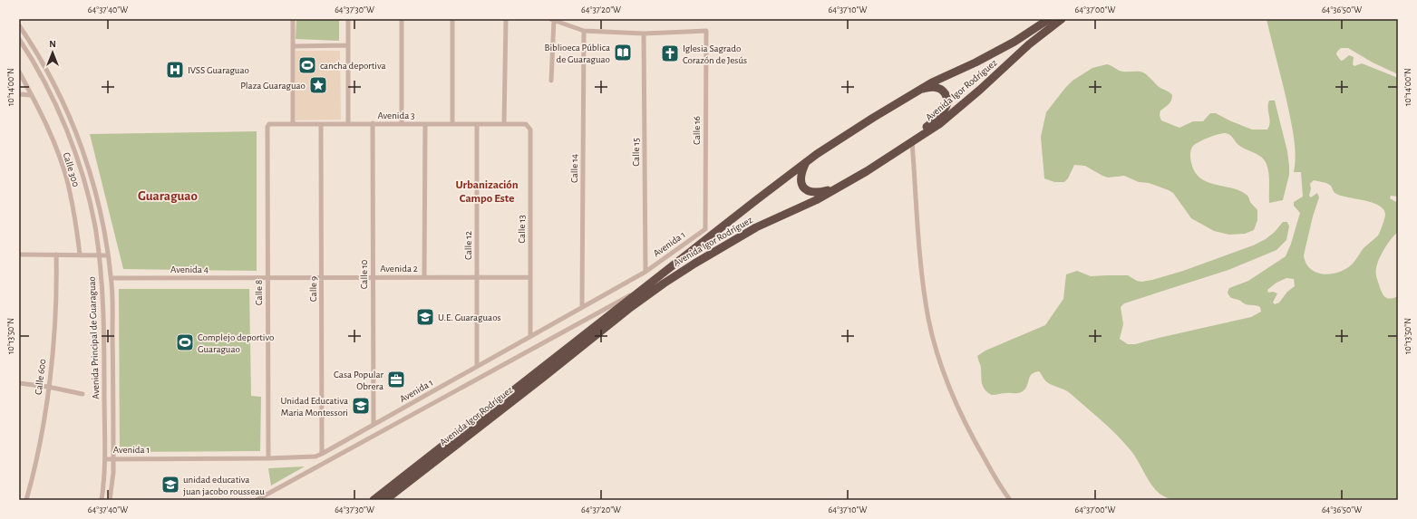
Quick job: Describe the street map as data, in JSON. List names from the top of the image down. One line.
{"streets":{"highway":["Avenida Igor Rodríguez"],"street":["Avenida 3","Calle 16","Calle 15","Calle 14","Calle 300","Calle 13","Avenida 1","Calle 12","Avenida 2","Avenida 4","Calle 10","Calle 9","Calle 8","Avenida Principal de Guaraguao","Calle 600"]},"crossings":[["Avenida 3","Calle 13"],["Avenida 3","Calle 12"],["Avenida 3","Calle 10"],["Avenida 3","Calle 9"],["Avenida 3","Calle 8"],["Calle 16","Calle 15"],["Calle 16","Avenida 1"],["Calle 15","Avenida 1"],["Calle 14","Avenida 1"],["Calle 13","Avenida 1"],["Calle 13","Avenida 2"],["Avenida 1","Calle 12"],["Avenida 1","Calle 10"],["Avenida 1","Calle 9"],["Avenida 1","Calle 8"],["Avenida 1","Avenida Principal de Guaraguao"],["Calle 12","Avenida 2"],["Avenida 2","Avenida 4"],["Avenida 2","Calle 10"],["Avenida 2","Calle 9"],["Avenida 2","Calle 8"],["Avenida 4","Calle 8"],["Avenida 4","Avenida Principal de Guaraguao"]],"districts":["Urbanización Campo Este","Guaraguao"],"places":{"library":["Biblioeca Pública de Guaraguao"],"church":["Iglesia Sagrado Corazón de Jesús"],"sports":["cancha deportiva","Complejo deportivo Guaraguao"],"hospital":["IVSS Guaraguao"],"place":["Plaza Guaraguao"],"school or university":["U.E. Guaraguaos","Unidad Educativa Maria Montessori","unidad educativa juan jacobo rousseau"],"office":["Casa Popular Obrera"]},"north":"top","coordinates":["64°37'40\"W","64°37'30\"W","64°37'20\"W","64°37'10\"W","64°37'00\"W","64°36'50\"W","10°14'00\"N","10°13'50\"N"]}
